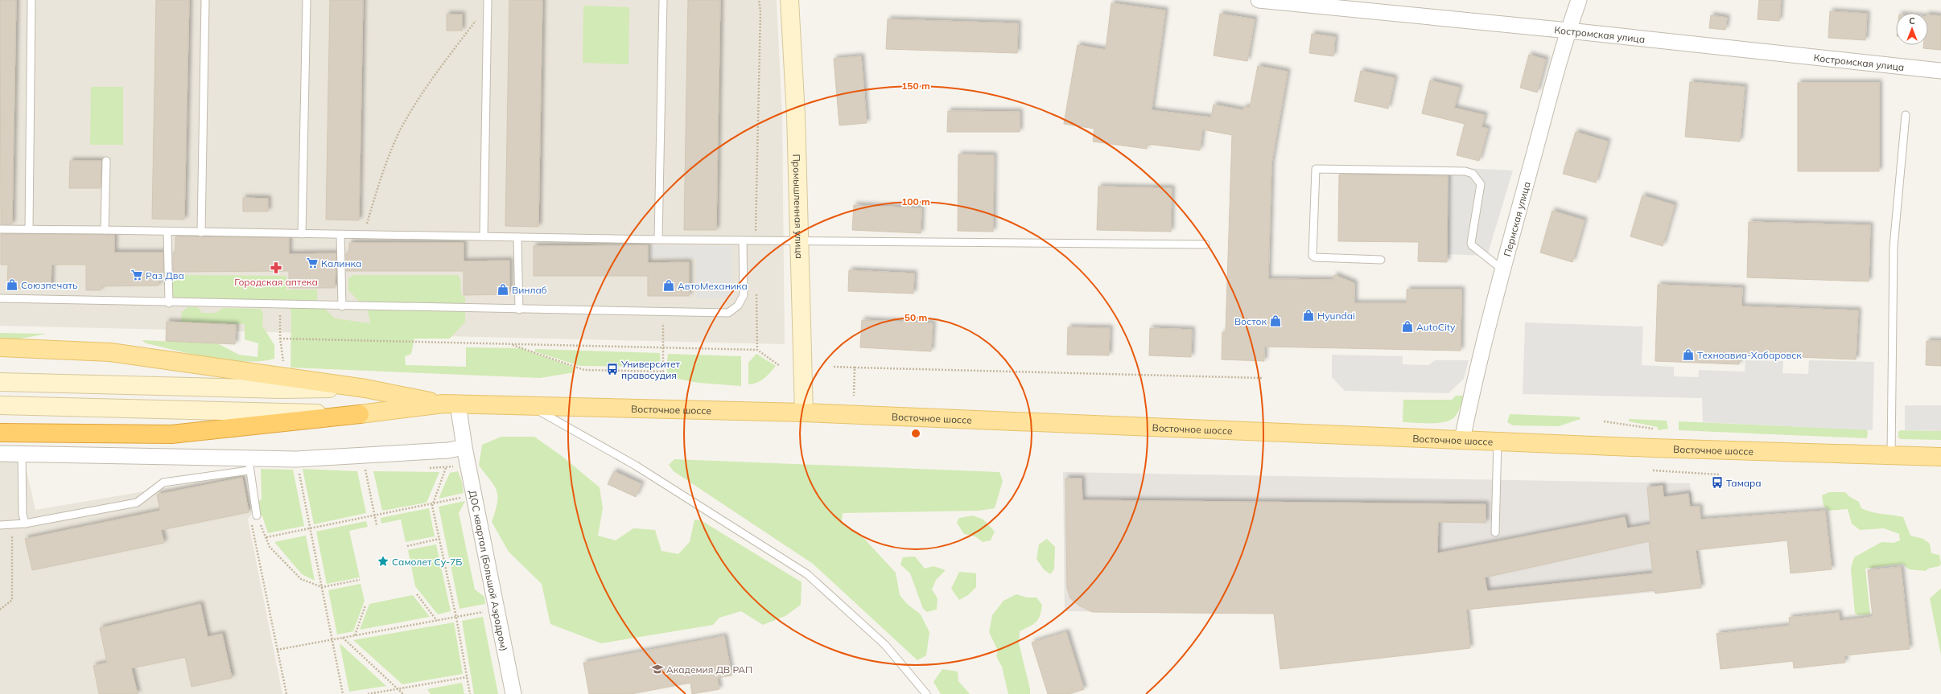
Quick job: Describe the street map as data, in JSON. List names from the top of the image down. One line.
{"streets":{"main road":["Промышленная улица","Восточное шоссе"],"street":["Костромская улица","Пермская улица","ДОС квартал (Большой Аэродром)"]},"crossings":[["Костромская улица","Пермская улица"],["Промышленная улица","Восточное шоссе"],["Пермская улица","Восточное шоссе"],["Восточное шоссе","ДОС квартал (Большой Аэродром)"]],"places":{"supermarket":["Калинка","Раз Два"],"pharmacy":["Городская аптека"],"shop":["Союзпечать","АвтоМеханика","Винлаб","Hyundai","Восток","AutoCity","Техноавиа-Хабаровск"],"bus stop":["Университет правосудия","Тамара"],"place":["Самолет Су-7Б"],"school or university":["Академия ДВ РАП"]},"north":"top","rings":["150 m","100 m","50 m"]}
